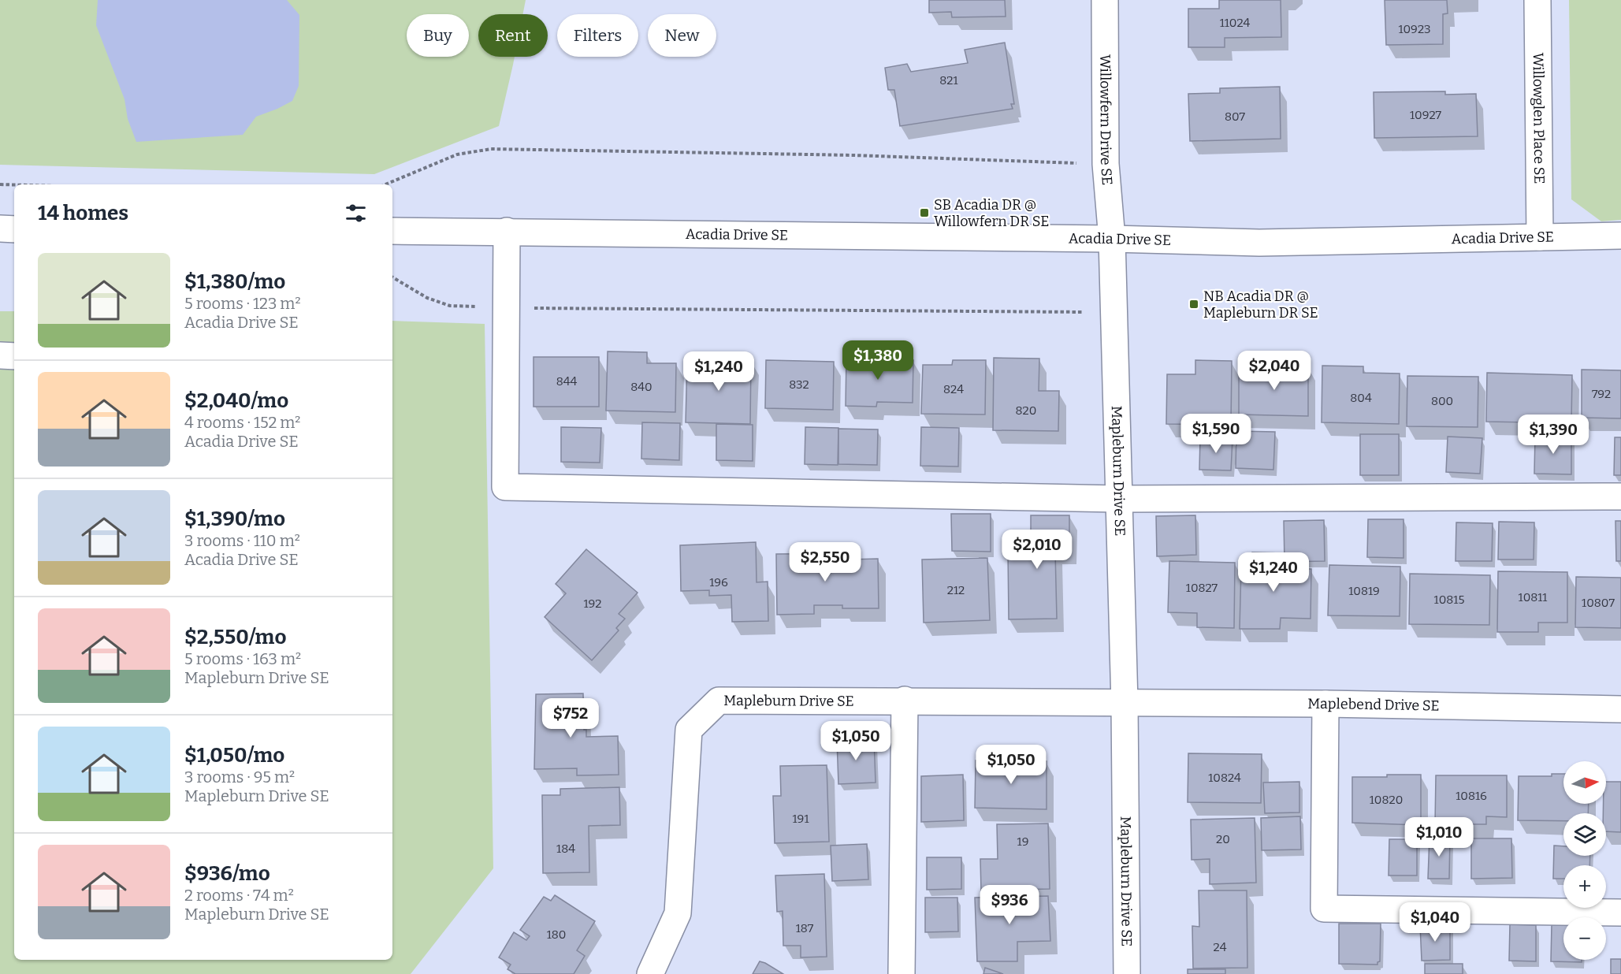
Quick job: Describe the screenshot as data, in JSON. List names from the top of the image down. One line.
{"streets":{"street":["Willowglen Place SE","Willowfern Drive SE","Acadia Drive SE","Mapleburn Drive SE","Maplebend Drive SE"]},"crossings":[["Willowglen Place SE","Acadia Drive SE"],["Willowfern Drive SE","Acadia Drive SE"],["Willowfern Drive SE","Mapleburn Drive SE"],["Acadia Drive SE","Mapleburn Drive SE"],["Mapleburn Drive SE","Maplebend Drive SE"]],"places":{"transit":["SB Acadia DR @ Willowfern DR SE","NB Acadia DR @ Mapleburn DR SE"]},"house_numbers":["11024","10923","821","10927","807","844","832","840","824","792","804","800","820","196","10827","212","10819","10811","10815","10807","192","10824","10816","10820","191","20","19","184","187","180","24"],"north":"right","page":{"chip":["Buy","Rent","Filters","New"],"heading":"14 homes","list":[{"name":"$1,380/mo","note":"5 rooms · 123 m² · Acadia Drive SE"},{"name":"$2,040/mo","note":"4 rooms · 152 m² · Acadia Drive SE"},{"name":"$1,390/mo","note":"3 rooms · 110 m² · Acadia Drive SE"},{"name":"$2,550/mo","note":"5 rooms · 163 m² · Mapleburn Drive SE"},{"name":"$1,050/mo","note":"3 rooms · 95 m² · Mapleburn Drive SE"},{"name":"$936/mo","note":"2 rooms · 74 m² · Mapleburn Drive SE"}],"price":["$1,380","$2,040","$1,240","$1,590","$1,390","$2,010","$2,550","$1,240","$752","$1,050","$1,050","$1,010","$936","$1,040"],"map_buttons":["+","−"]}}
